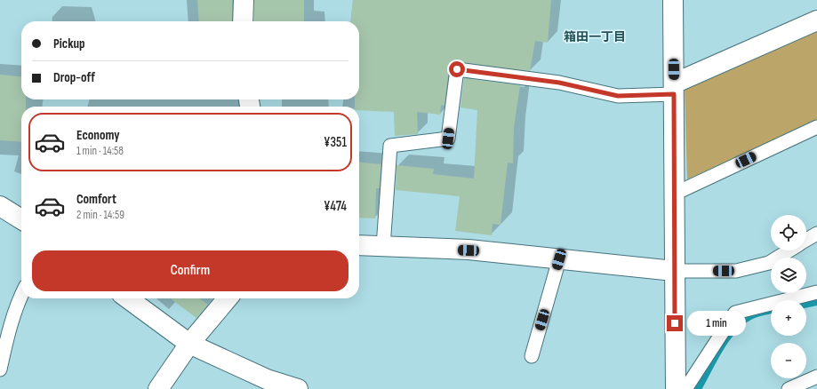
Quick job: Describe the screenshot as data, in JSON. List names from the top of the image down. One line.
{"districts":["箱田一丁目"],"page":{"banner":["Pickup","Drop-off"],"list":[{"name":"Economy","note":"1 min · 14:58","value":"¥351"},{"name":"Comfort","note":"2 min · 14:59","value":"¥474"}],"map_buttons":["+","−"],"buttons":"Confirm","bubble":"1 min"}}
